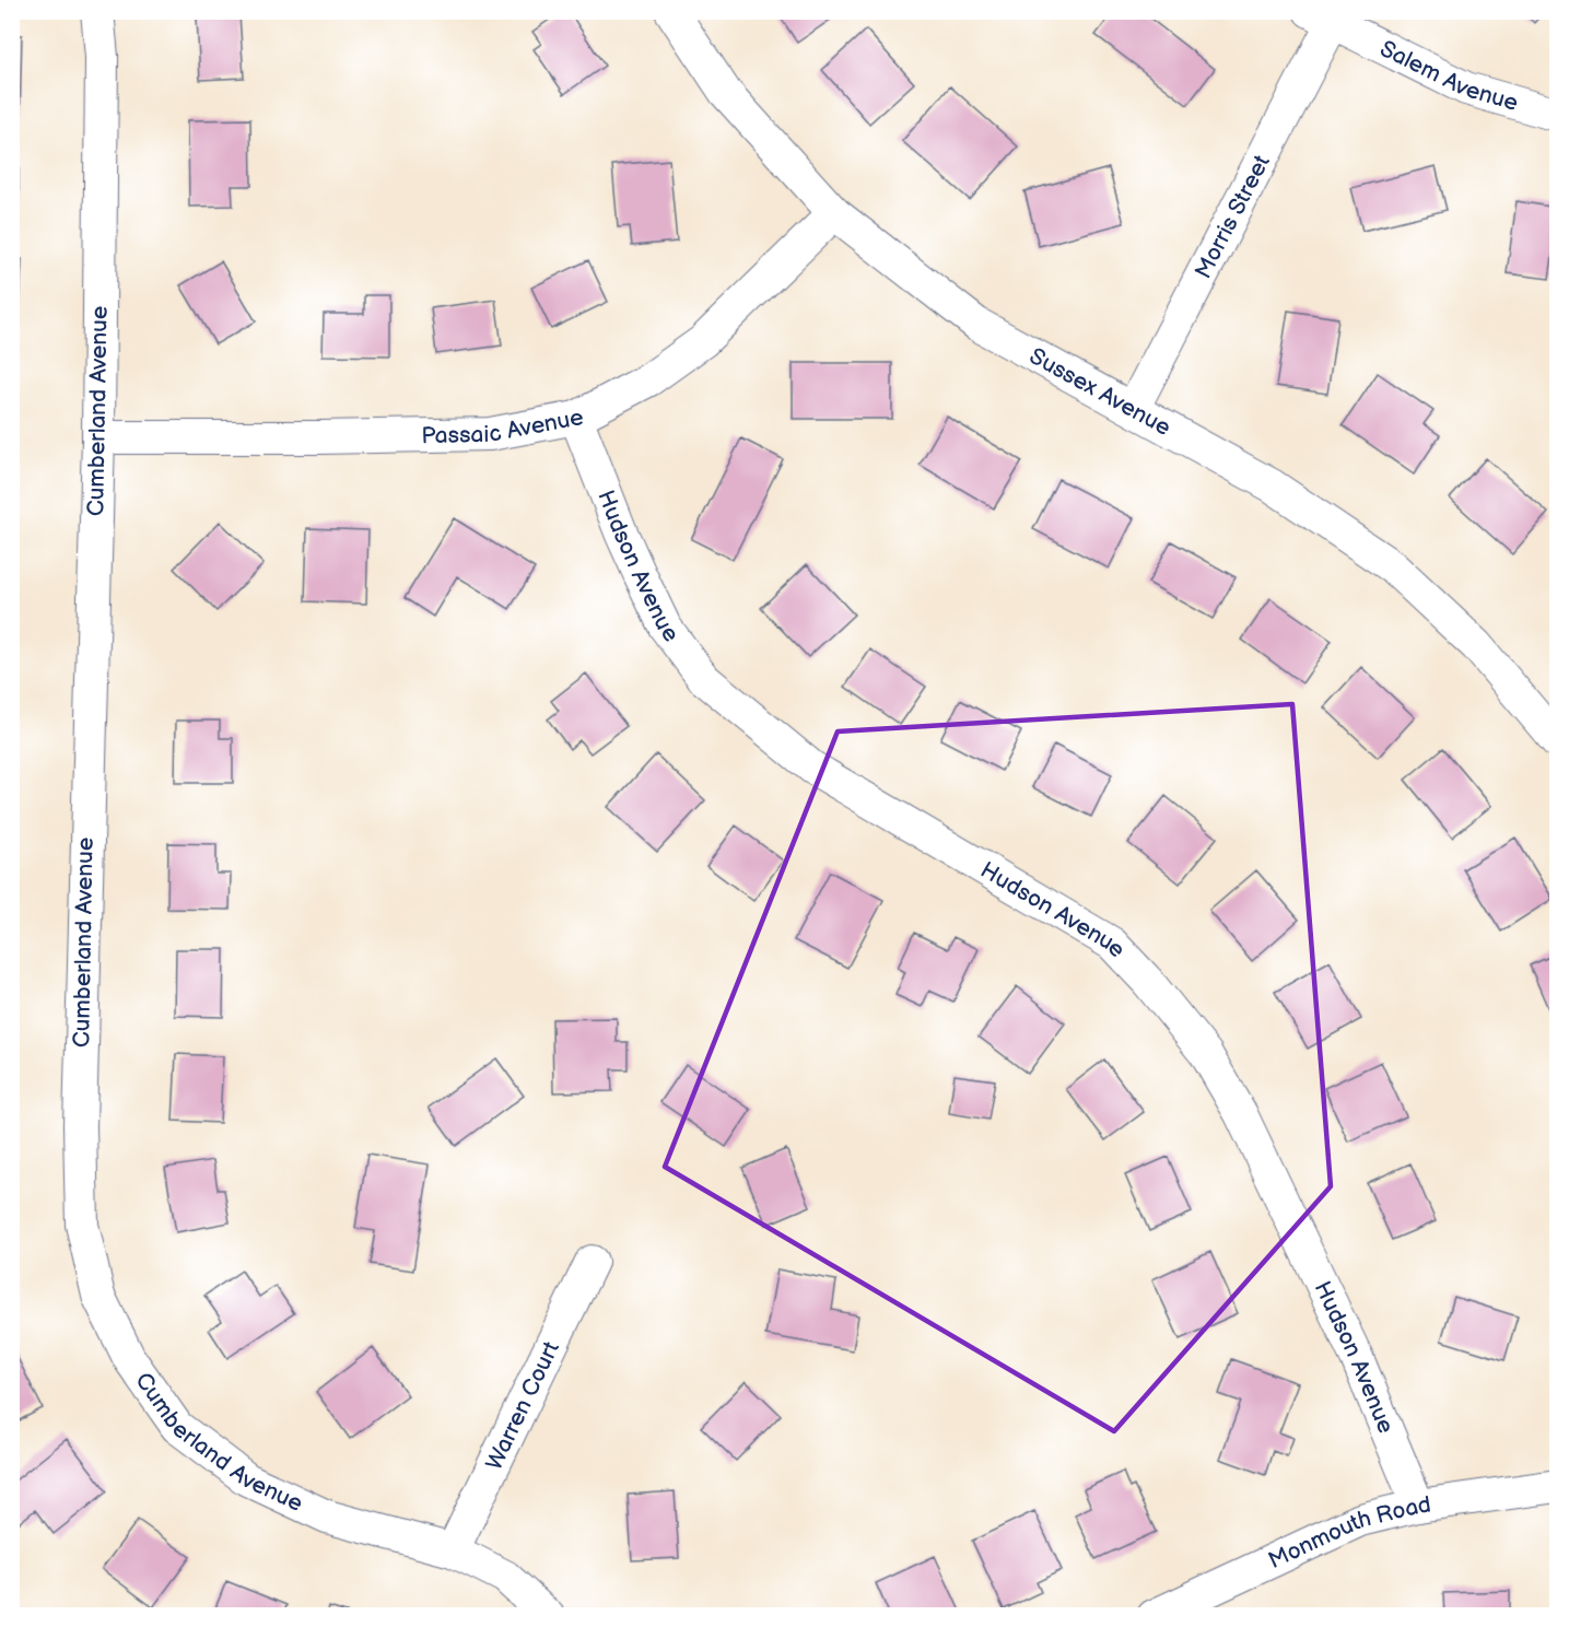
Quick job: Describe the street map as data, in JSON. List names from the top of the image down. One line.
{"streets":{"street":["Salem Avenue","Morris Street","Sussex Avenue","Cumberland Avenue","Passaic Avenue","Hudson Avenue","Warren Court","Monmouth Road"]},"crossings":[["Salem Avenue","Morris Street"],["Morris Street","Sussex Avenue"],["Sussex Avenue","Passaic Avenue"],["Cumberland Avenue","Passaic Avenue"],["Cumberland Avenue","Warren Court"],["Passaic Avenue","Hudson Avenue"],["Hudson Avenue","Monmouth Road"]]}
